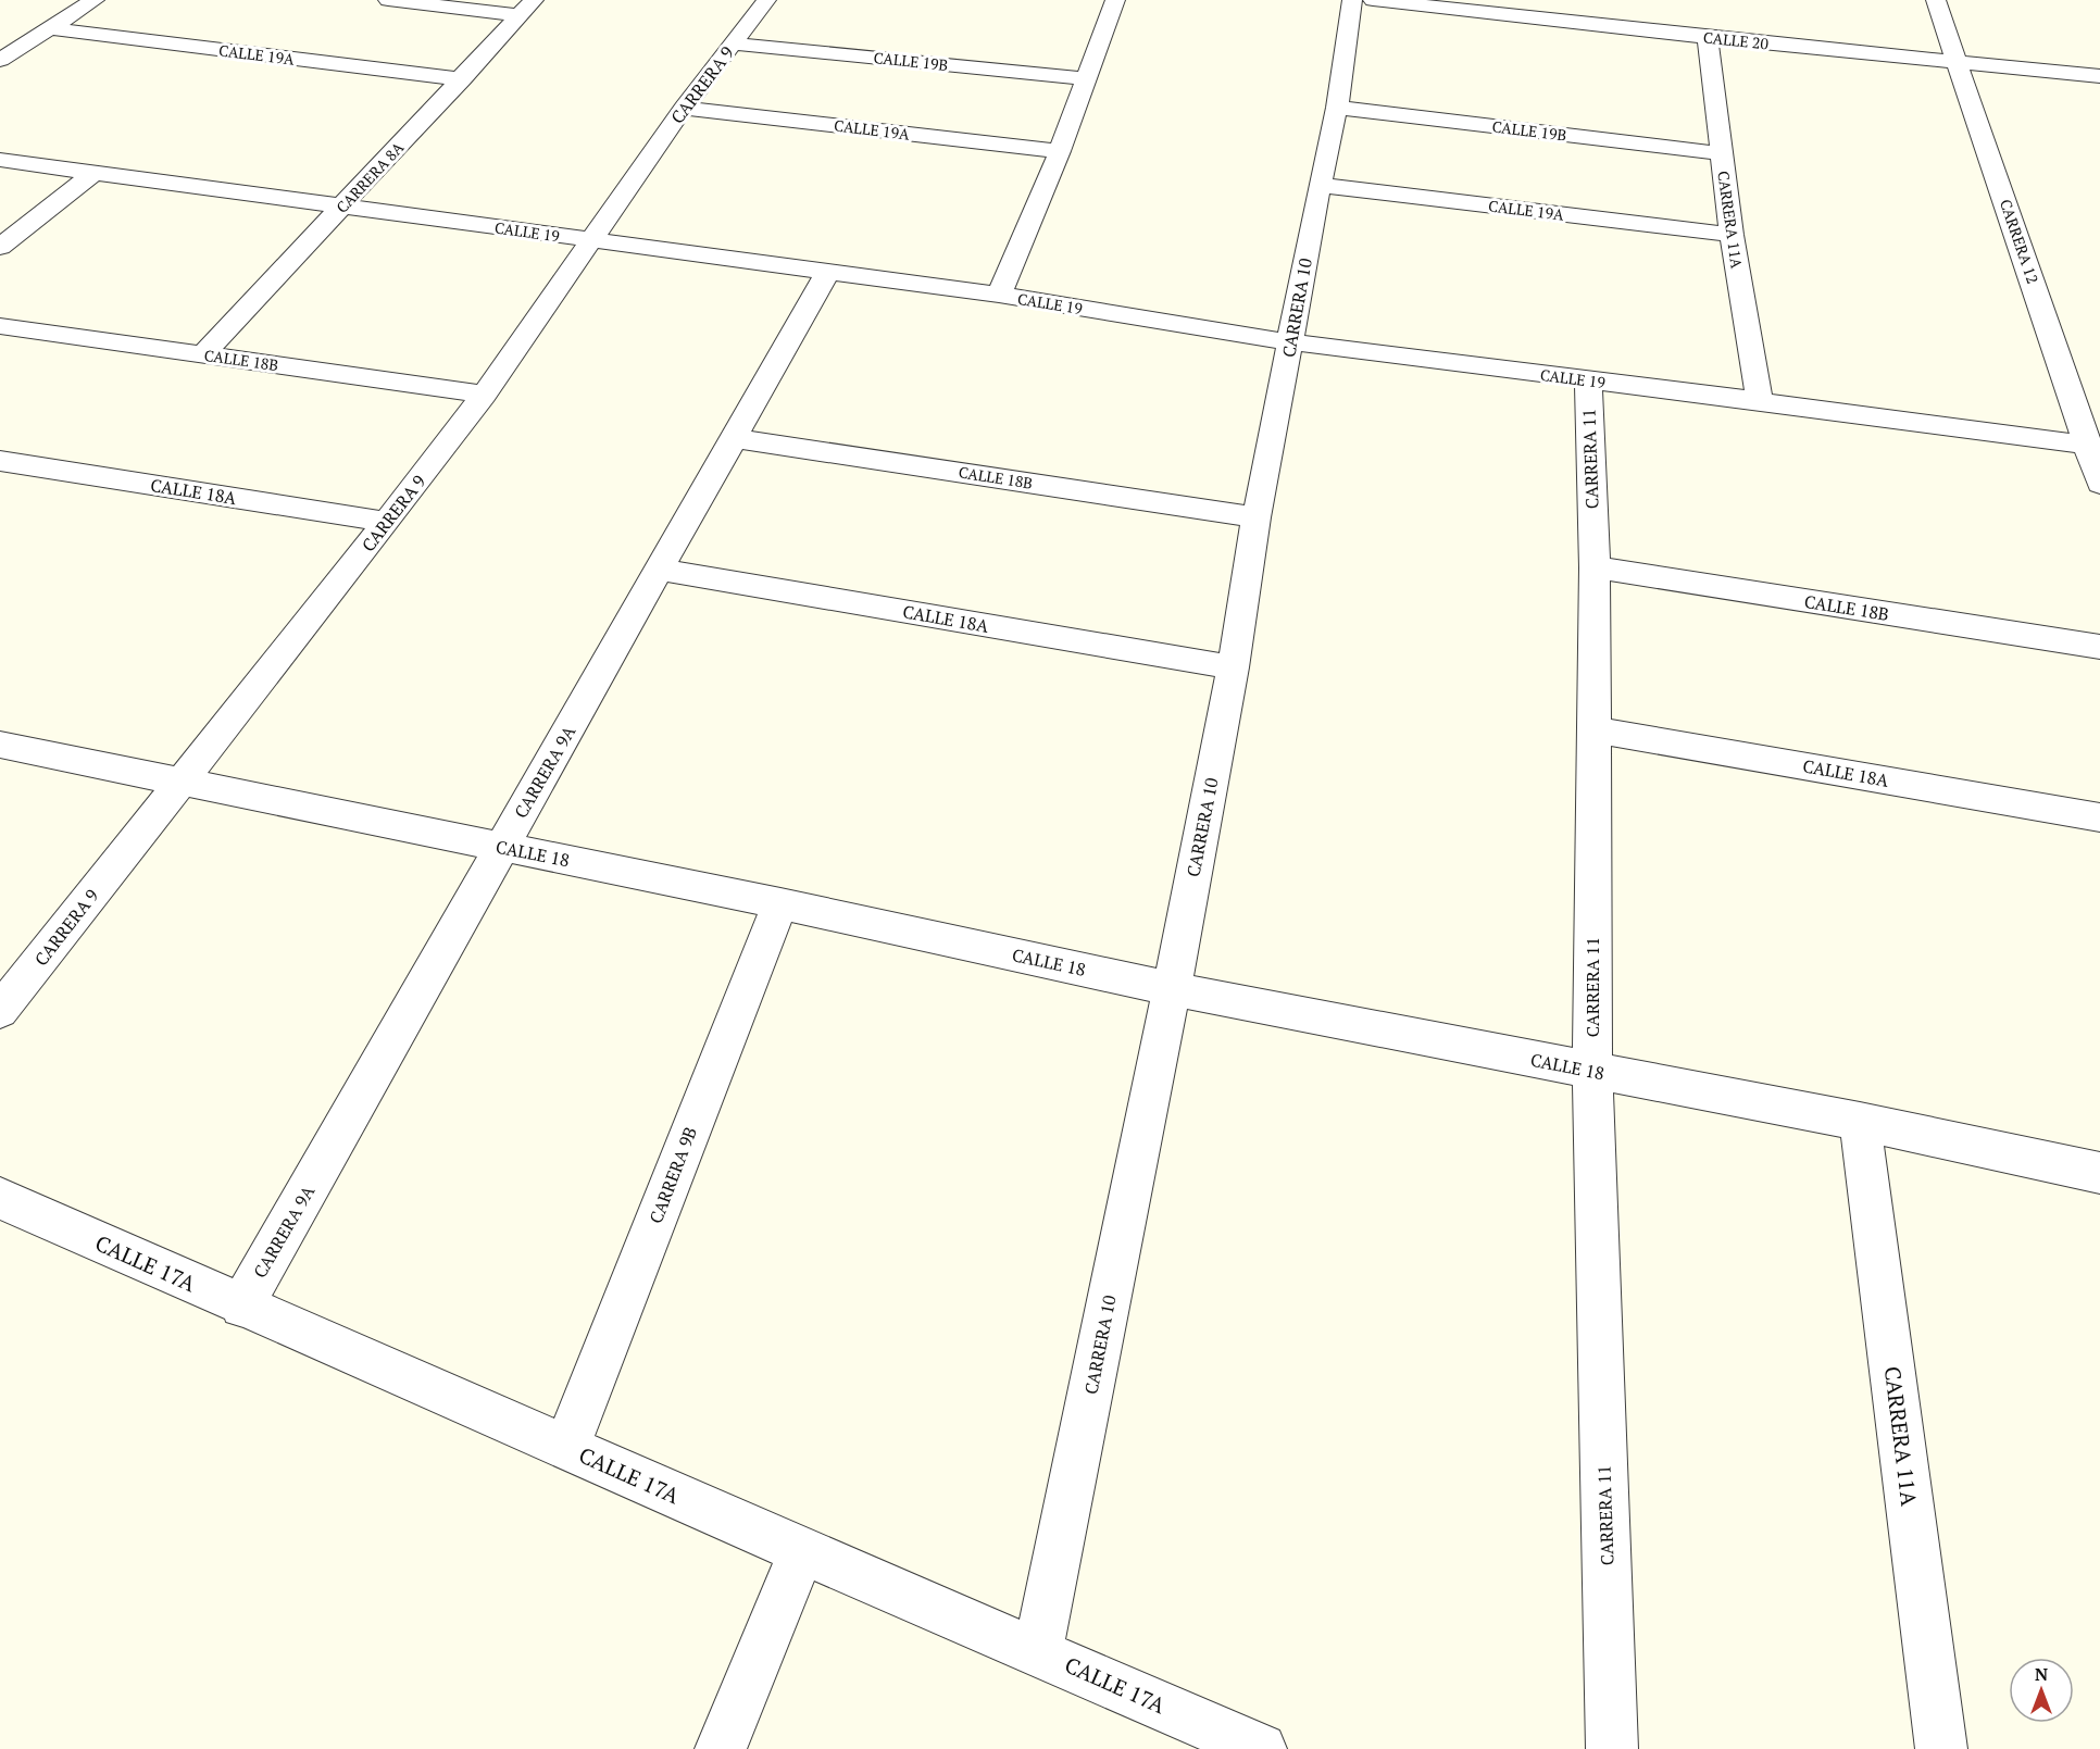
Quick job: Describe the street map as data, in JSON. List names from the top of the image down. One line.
{"streets":{"street":["CALLE 20","CALLE 19A","CALLE 19B","CARRERA 9","CARRERA 8A","CARRERA 11A","CALLE 19","CARRERA 12","CARRERA 10","CALLE 18B","CARRERA 11","CALLE 18A","CARRERA 9A","CALLE 18","CARRERA 9B","CALLE 17A"]},"crossings":[["CALLE 20","CARRERA 11A"],["CALLE 20","CARRERA 12"],["CALLE 19A","CARRERA 9"],["CALLE 19A","CARRERA 8A"],["CALLE 19A","CARRERA 11A"],["CALLE 19A","CARRERA 10"],["CALLE 19B","CARRERA 9"],["CALLE 19B","CARRERA 11A"],["CALLE 19B","CARRERA 10"],["CARRERA 9","CALLE 19"],["CARRERA 9","CALLE 18B"],["CARRERA 9","CALLE 18A"],["CARRERA 9","CALLE 18"],["CARRERA 8A","CALLE 19"],["CARRERA 8A","CALLE 18B"],["CARRERA 11A","CALLE 19"],["CARRERA 11A","CALLE 18"],["CALLE 19","CARRERA 12"],["CALLE 19","CARRERA 10"],["CALLE 19","CARRERA 11"],["CALLE 19","CARRERA 9A"],["CARRERA 10","CALLE 18B"],["CARRERA 10","CALLE 18A"],["CARRERA 10","CALLE 18"],["CARRERA 10","CALLE 17A"],["CALLE 18B","CARRERA 11"],["CALLE 18B","CARRERA 9A"],["CARRERA 11","CALLE 18A"],["CARRERA 11","CALLE 18"],["CALLE 18A","CARRERA 9A"],["CARRERA 9A","CALLE 18"],["CARRERA 9A","CALLE 17A"],["CALLE 18","CARRERA 9B"],["CARRERA 9B","CALLE 17A"]],"north":"top"}
